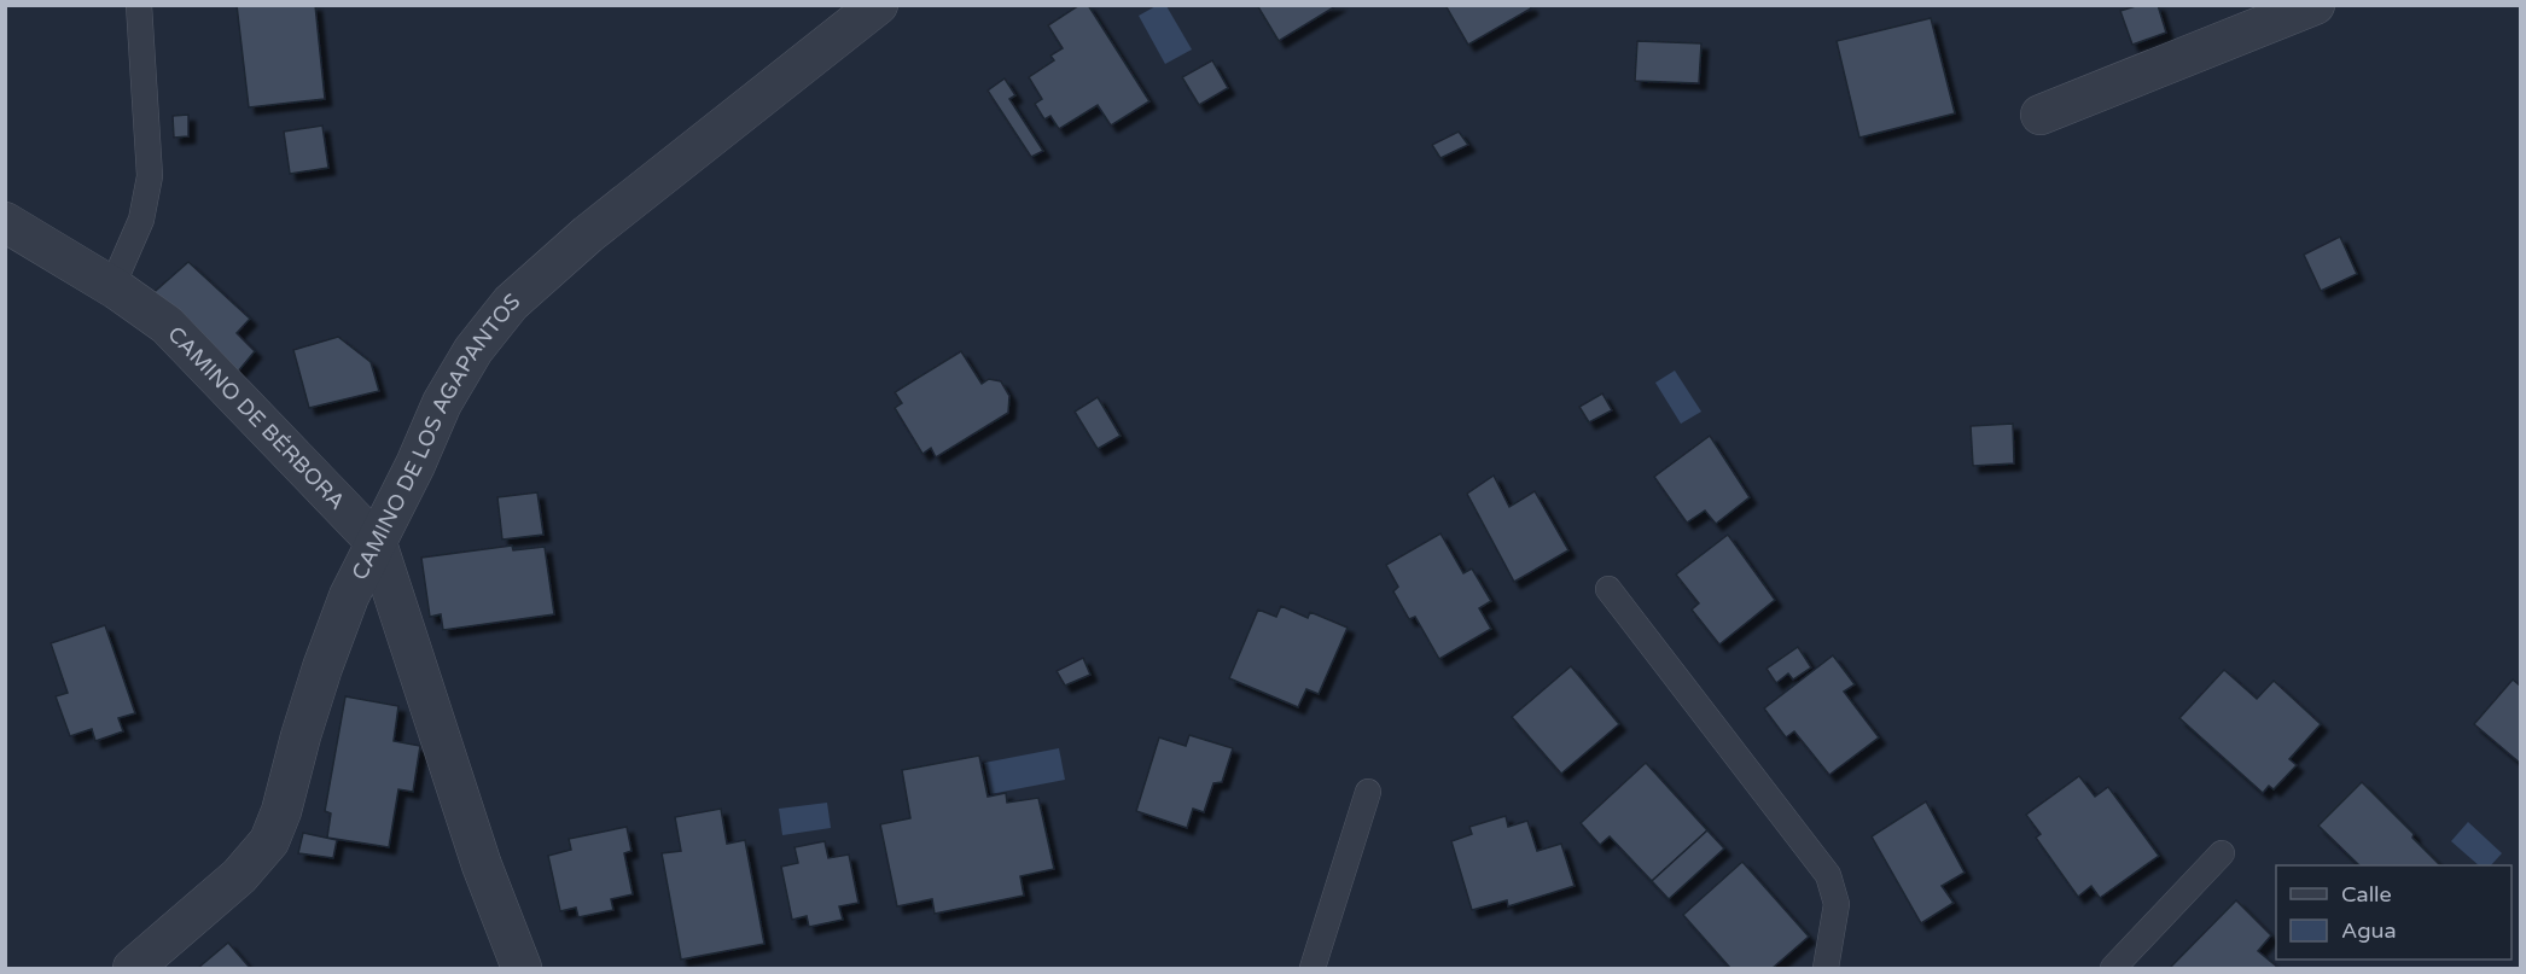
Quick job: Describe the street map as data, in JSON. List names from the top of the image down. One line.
{"streets":{"street":["CAMINO DE BÉRBORA","CAMINO DE LOS AGAPANTOS"]},"crossings":[["CAMINO DE BÉRBORA","CAMINO DE LOS AGAPANTOS"]],"legend":["Calle","Agua"]}
